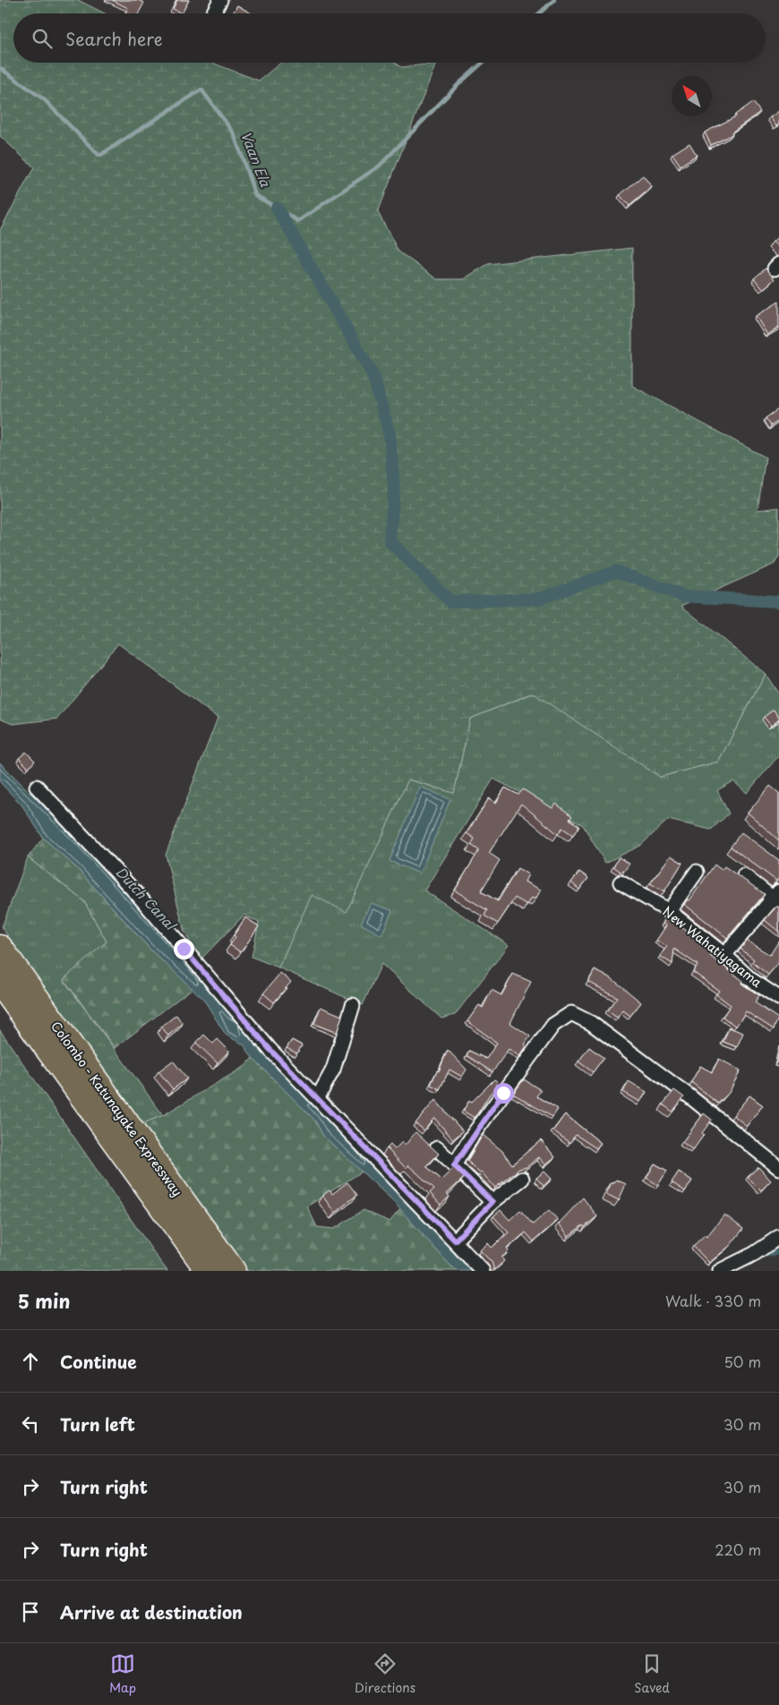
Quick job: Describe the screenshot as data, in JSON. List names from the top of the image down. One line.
{"streets":{"highway":["Colombo - Katunayake Expressway"],"street":["New Wahatiyagama"]},"water":["Vaan Ela","Dutch Canal"],"north":"top left","page":{"search":"Search here","heading":["5 min","Walk · 330 m"],"list":[["Continue","50 m"],["Turn left","30 m"],["Turn right","30 m"],["Turn right","220 m"],"Arrive at destination"],"nav":["Map","Directions","Saved"]}}
